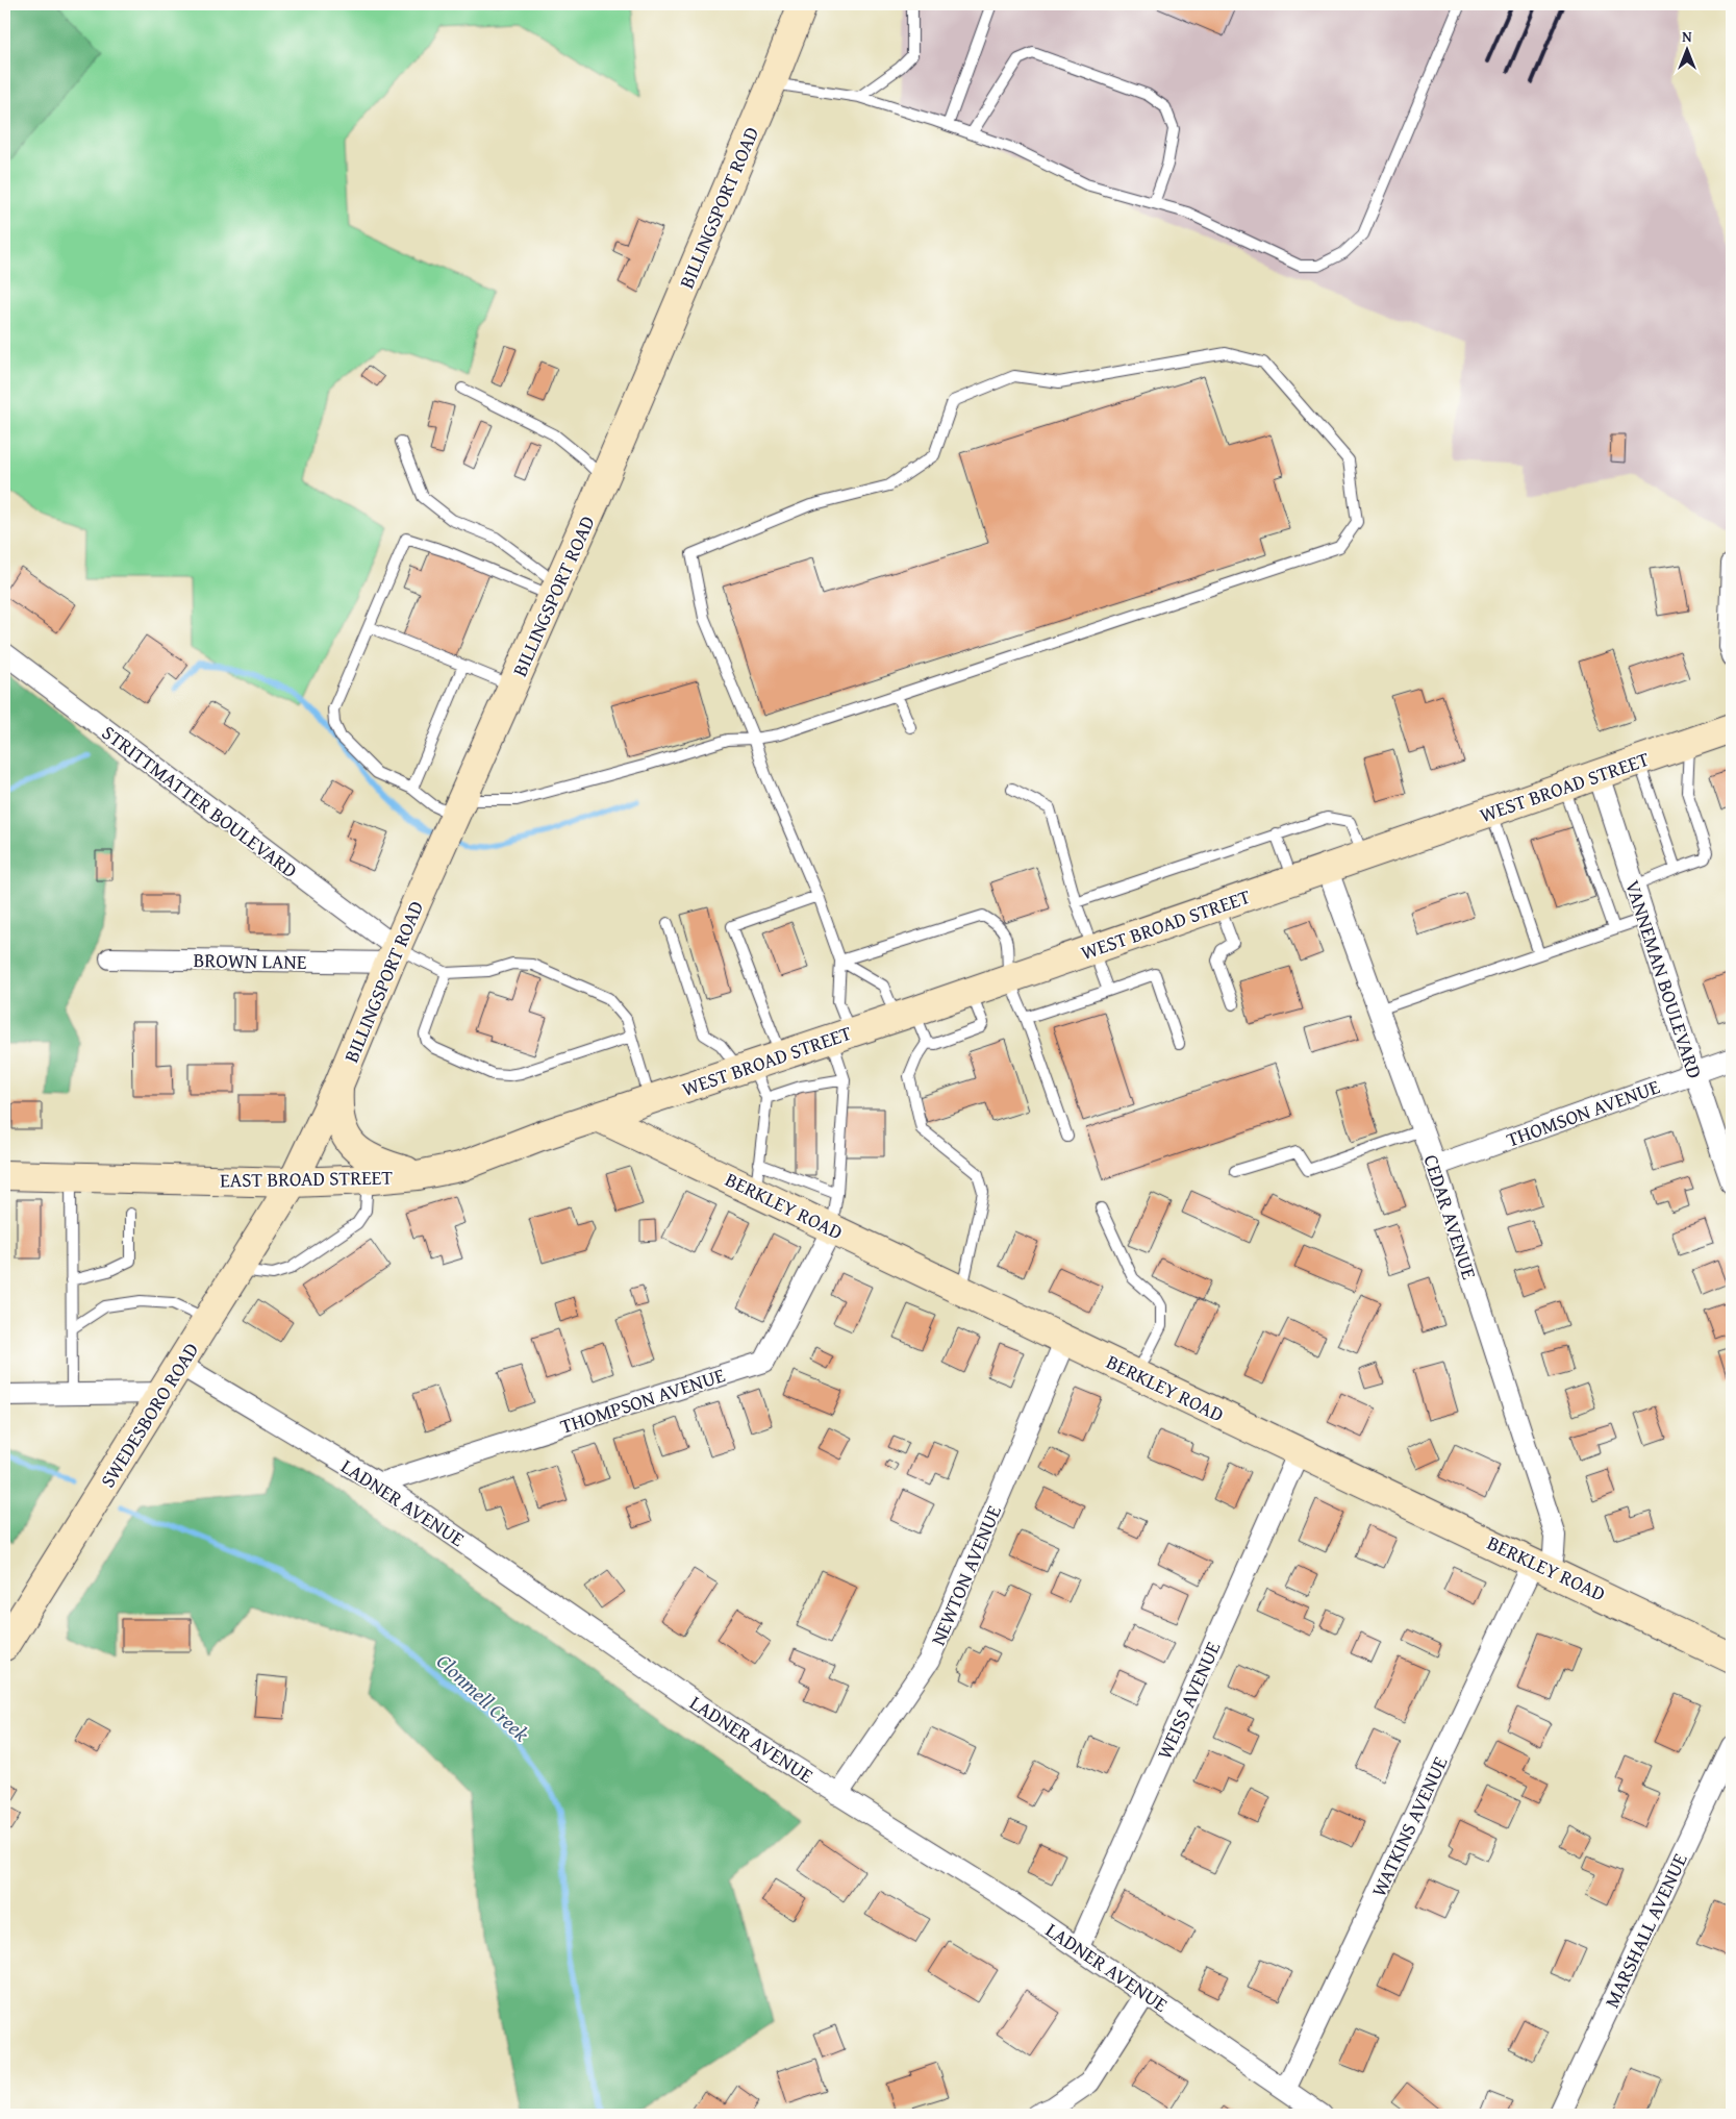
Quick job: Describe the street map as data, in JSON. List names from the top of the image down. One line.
{"streets":{"main road":["BILLINGSPORT ROAD","WEST BROAD STREET","EAST BROAD STREET","BERKLEY ROAD","SWEDESBORO ROAD"],"street":["STRITTMATTER BOULEVARD","BROWN LANE","VANNEMAN BOULEVARD","THOMSON AVENUE","CEDAR AVENUE","THOMPSON AVENUE","LADNER AVENUE","NEWTON AVENUE","WEISS AVENUE","WATKINS AVENUE","MARSHALL AVENUE"]},"crossings":[["BILLINGSPORT ROAD","STRITTMATTER BOULEVARD"],["BILLINGSPORT ROAD","BROWN LANE"],["BILLINGSPORT ROAD","EAST BROAD STREET"],["BILLINGSPORT ROAD","SWEDESBORO ROAD"],["WEST BROAD STREET","VANNEMAN BOULEVARD"],["WEST BROAD STREET","EAST BROAD STREET"],["WEST BROAD STREET","BERKLEY ROAD"],["WEST BROAD STREET","CEDAR AVENUE"],["STRITTMATTER BOULEVARD","BROWN LANE"],["VANNEMAN BOULEVARD","THOMSON AVENUE"],["THOMSON AVENUE","CEDAR AVENUE"],["EAST BROAD STREET","BERKLEY ROAD"],["EAST BROAD STREET","SWEDESBORO ROAD"],["BERKLEY ROAD","CEDAR AVENUE"],["BERKLEY ROAD","THOMPSON AVENUE"],["BERKLEY ROAD","NEWTON AVENUE"],["BERKLEY ROAD","WEISS AVENUE"],["BERKLEY ROAD","WATKINS AVENUE"],["CEDAR AVENUE","WATKINS AVENUE"],["THOMPSON AVENUE","LADNER AVENUE"],["SWEDESBORO ROAD","LADNER AVENUE"],["LADNER AVENUE","NEWTON AVENUE"],["LADNER AVENUE","WEISS AVENUE"],["LADNER AVENUE","WATKINS AVENUE"]],"water":["Clonmell Creek"],"north":"top"}
